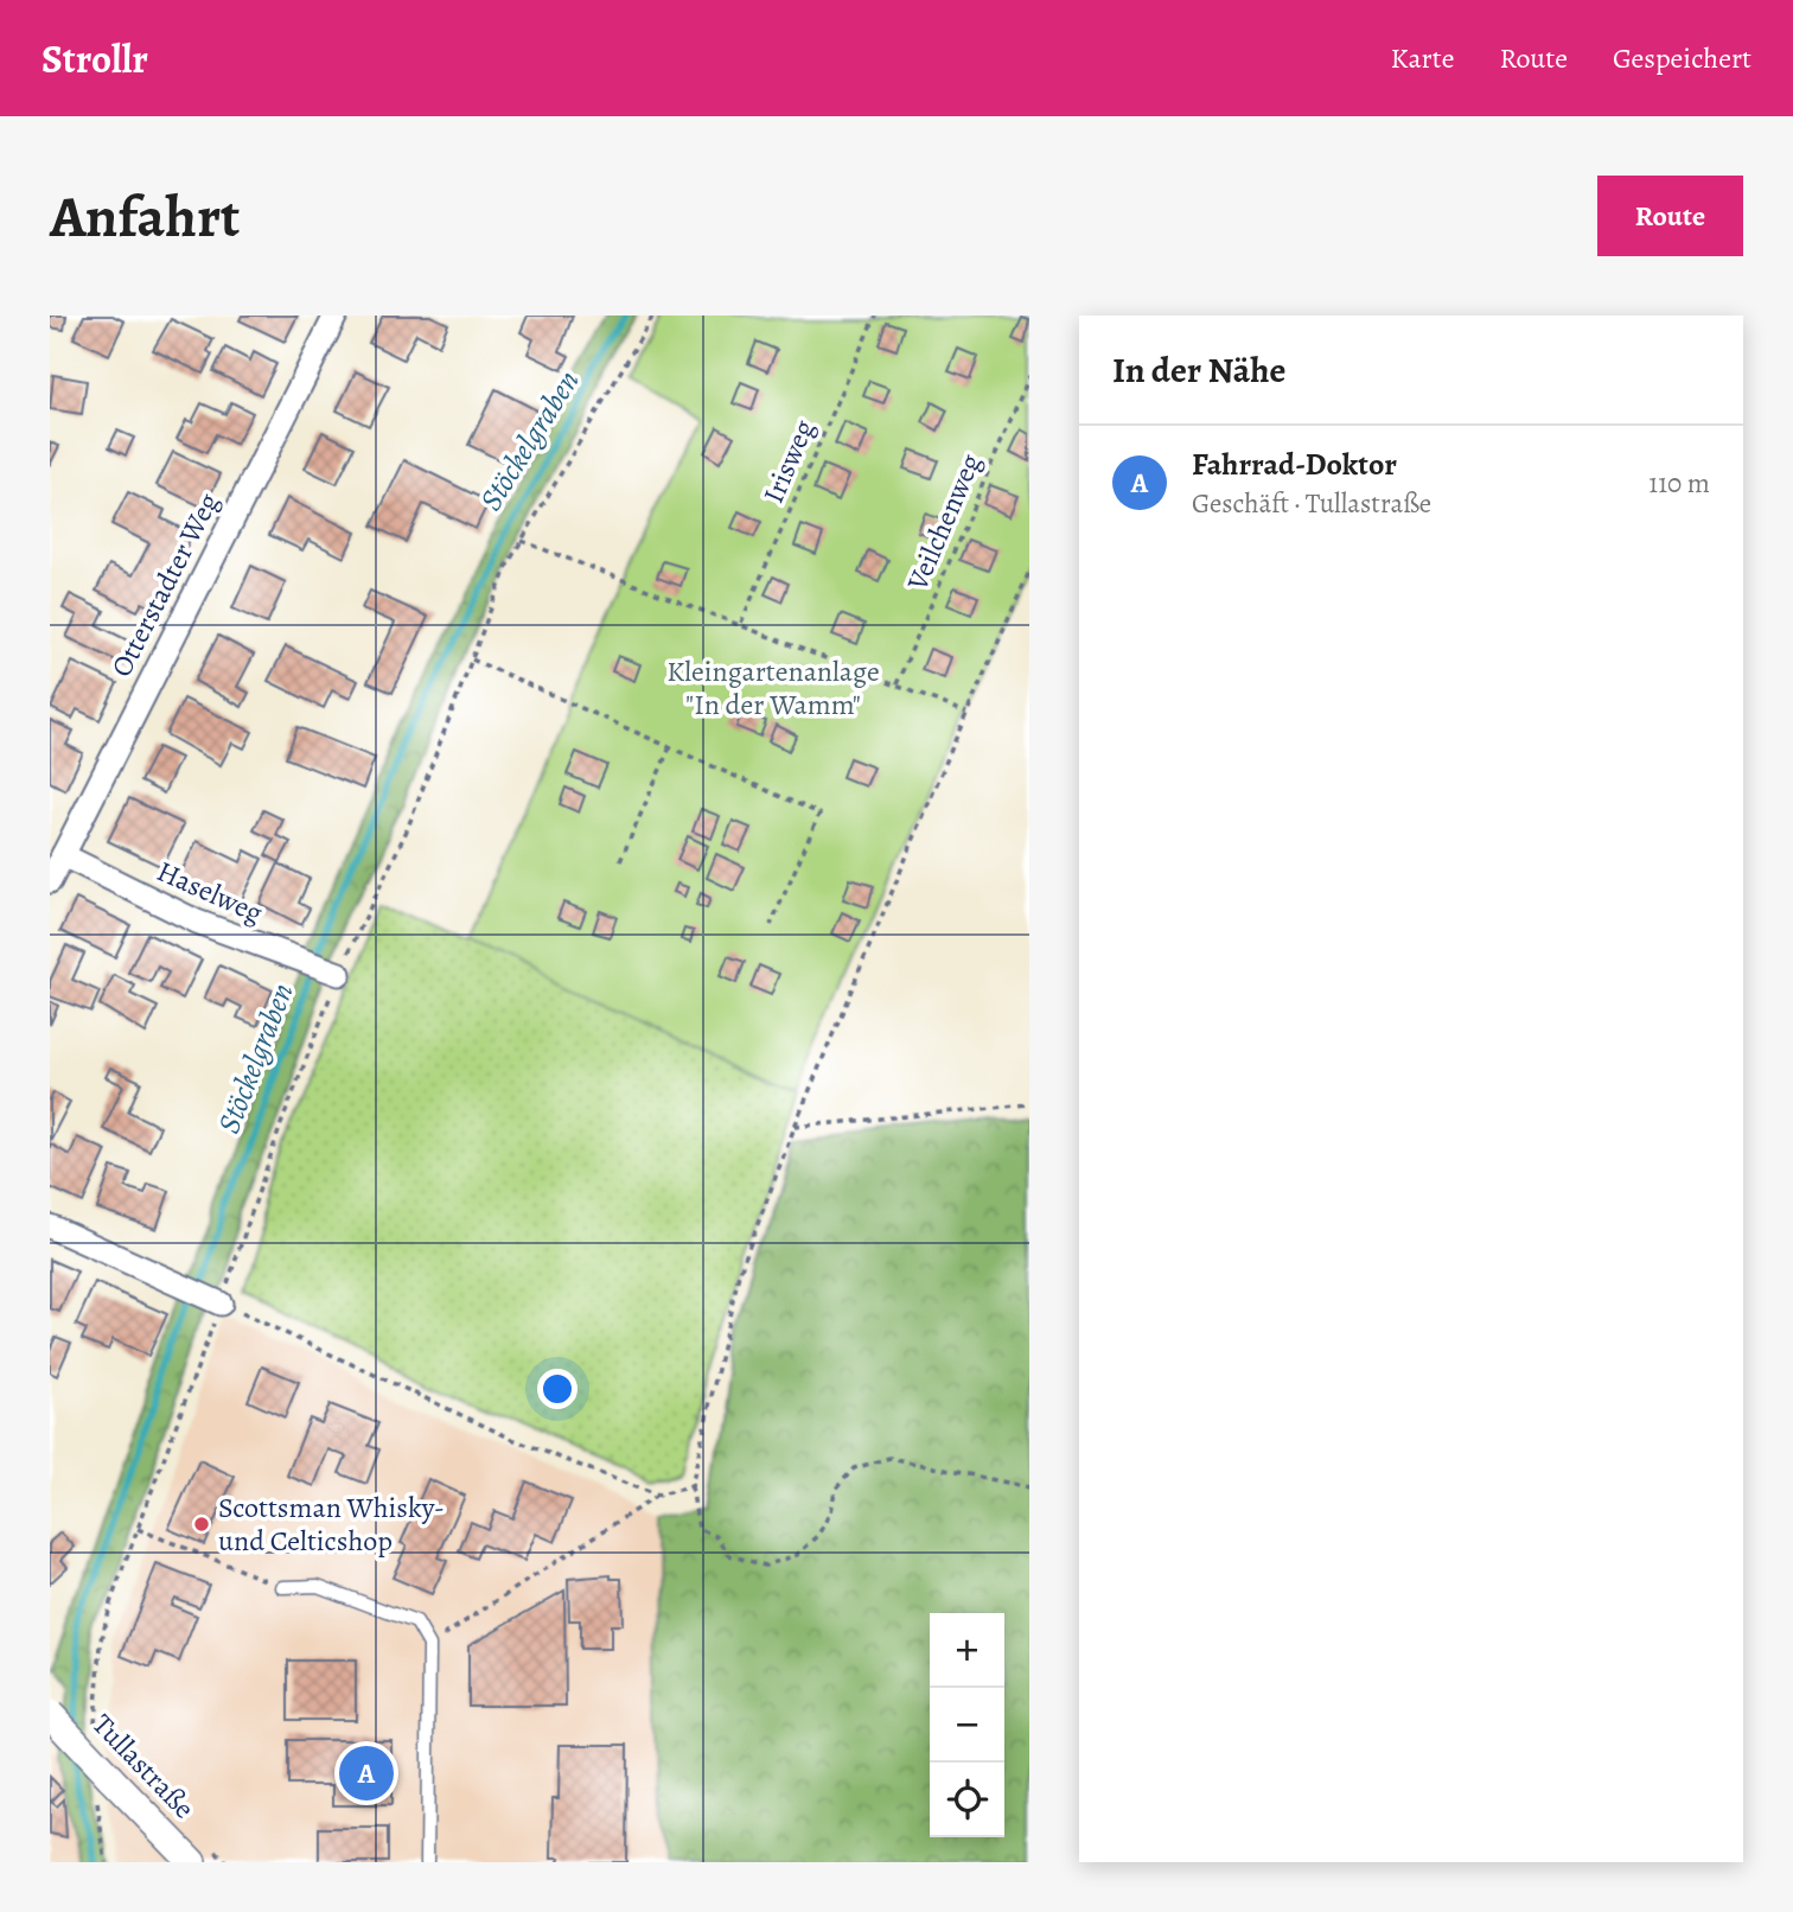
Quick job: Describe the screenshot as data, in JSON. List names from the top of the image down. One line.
{"streets":{"street":["Otterstadter Weg","Haselweg","Tullastraße"],"path":["Irisweg","Veilchenweg"]},"crossings":[["Otterstadter Weg","Haselweg"]],"water":["Stöckelgraben"],"parks":["Kleingartenanlage \"In der Wamm\""],"places":["Scottsman Whisky- und Celticshop"],"page":{"header":"Strollr","nav":["Karte","Route","Gespeichert"],"buttons":"Route","title":"Anfahrt","heading":"In der Nähe","list":[{"mark":"A","name":"Fahrrad-Doktor","note":"Geschäft · Tullastraße","value":"110 m"}],"map_buttons":["+","−"],"pins":"A"}}
